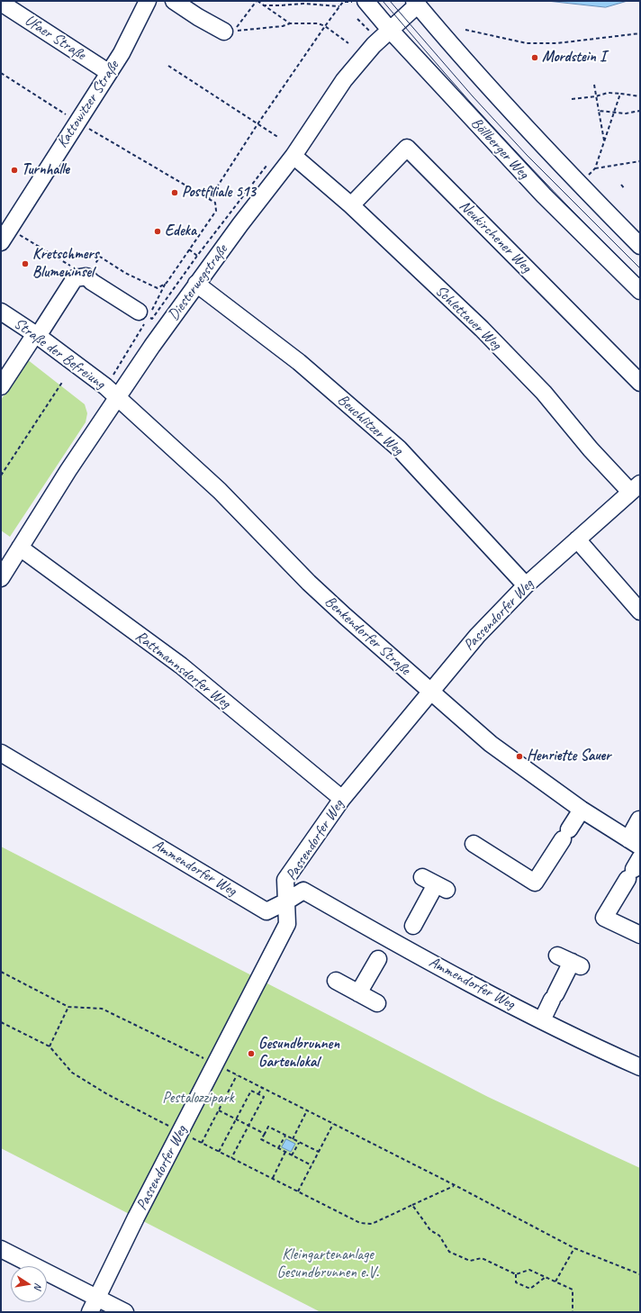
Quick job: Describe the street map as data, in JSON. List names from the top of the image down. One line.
{"streets":{"street":["Ufaer Straße","Kattowitzer Straße","Böllberger Weg","Neukirchener Weg","Diesterwegstraße","Schlettauer Weg","Straße der Befreiung","Beuchlitzer Weg","Passendorfer Weg","Benkendorfer Straße","Rattmannsdorfer Weg","Ammendorfer Weg"]},"crossings":[["Ufaer Straße","Kattowitzer Straße"],["Böllberger Weg","Diesterwegstraße"],["Neukirchener Weg","Schlettauer Weg"],["Diesterwegstraße","Schlettauer Weg"],["Diesterwegstraße","Straße der Befreiung"],["Diesterwegstraße","Beuchlitzer Weg"],["Diesterwegstraße","Benkendorfer Straße"],["Diesterwegstraße","Rattmannsdorfer Weg"],["Schlettauer Weg","Passendorfer Weg"],["Straße der Befreiung","Benkendorfer Straße"],["Beuchlitzer Weg","Passendorfer Weg"],["Passendorfer Weg","Benkendorfer Straße"],["Passendorfer Weg","Rattmannsdorfer Weg"],["Passendorfer Weg","Ammendorfer Weg"]],"parks":["Pestalozzipark","Kleingartenanlage Gesundbrunnen e.V."],"places":["Mordstein I","Turnhalle","Postfiliale 513","Edeka","Kretschmers Blumeninsel","Henriette Sauer","Gesundbrunnen Gartenlokal"],"north":"right"}
